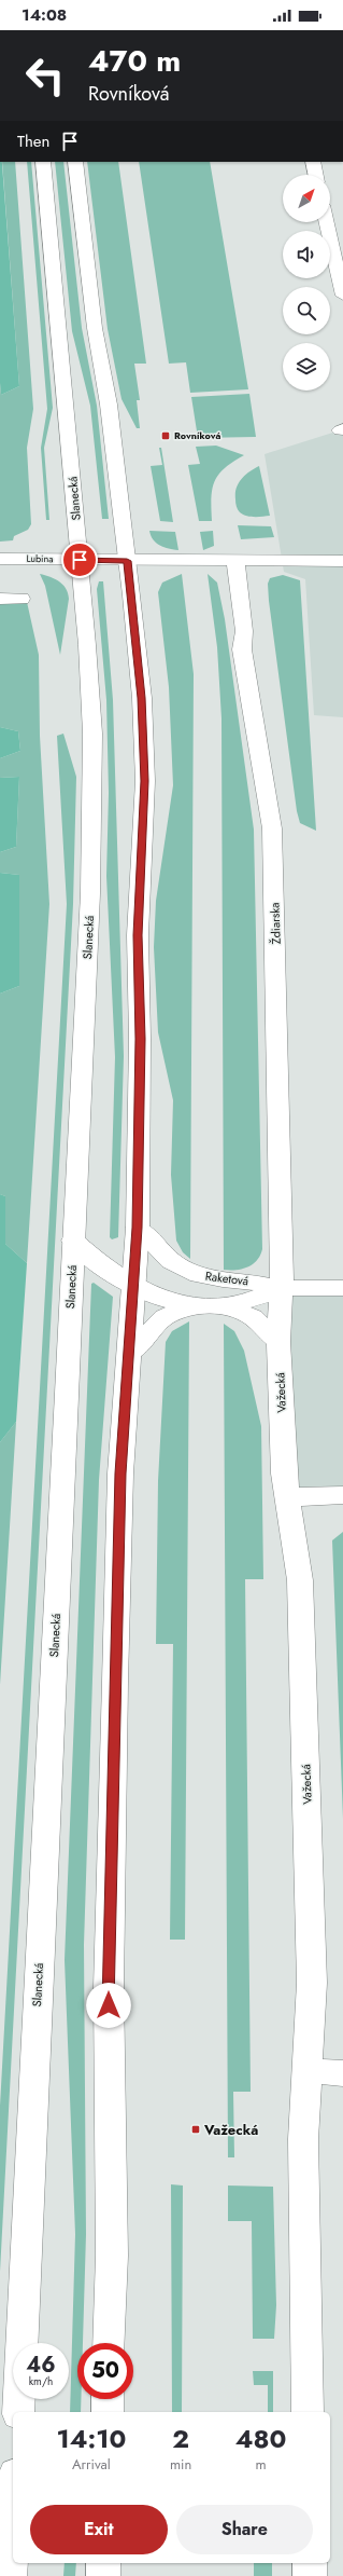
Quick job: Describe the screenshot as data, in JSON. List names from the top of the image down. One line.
{"streets":{"main road":["Slanecká","Lubina","Ždiarska","Raketová","Važecká"]},"crossings":[["Slanecká","Lubina"],["Slanecká","Raketová"],["Ždiarska","Raketová"],["Ždiarska","Važecká"],["Raketová","Važecká"]],"places":{"transit":["Rovníková","Važecká"]},"north":"top right","page":{"status":"14:08","turn":["470 m","Rovníková"],"then":"Then","speed":"46 km/h","limit":"50","eta":["14:10","Arrival","2","min","480","m"],"buttons":["Exit","Share"]}}
